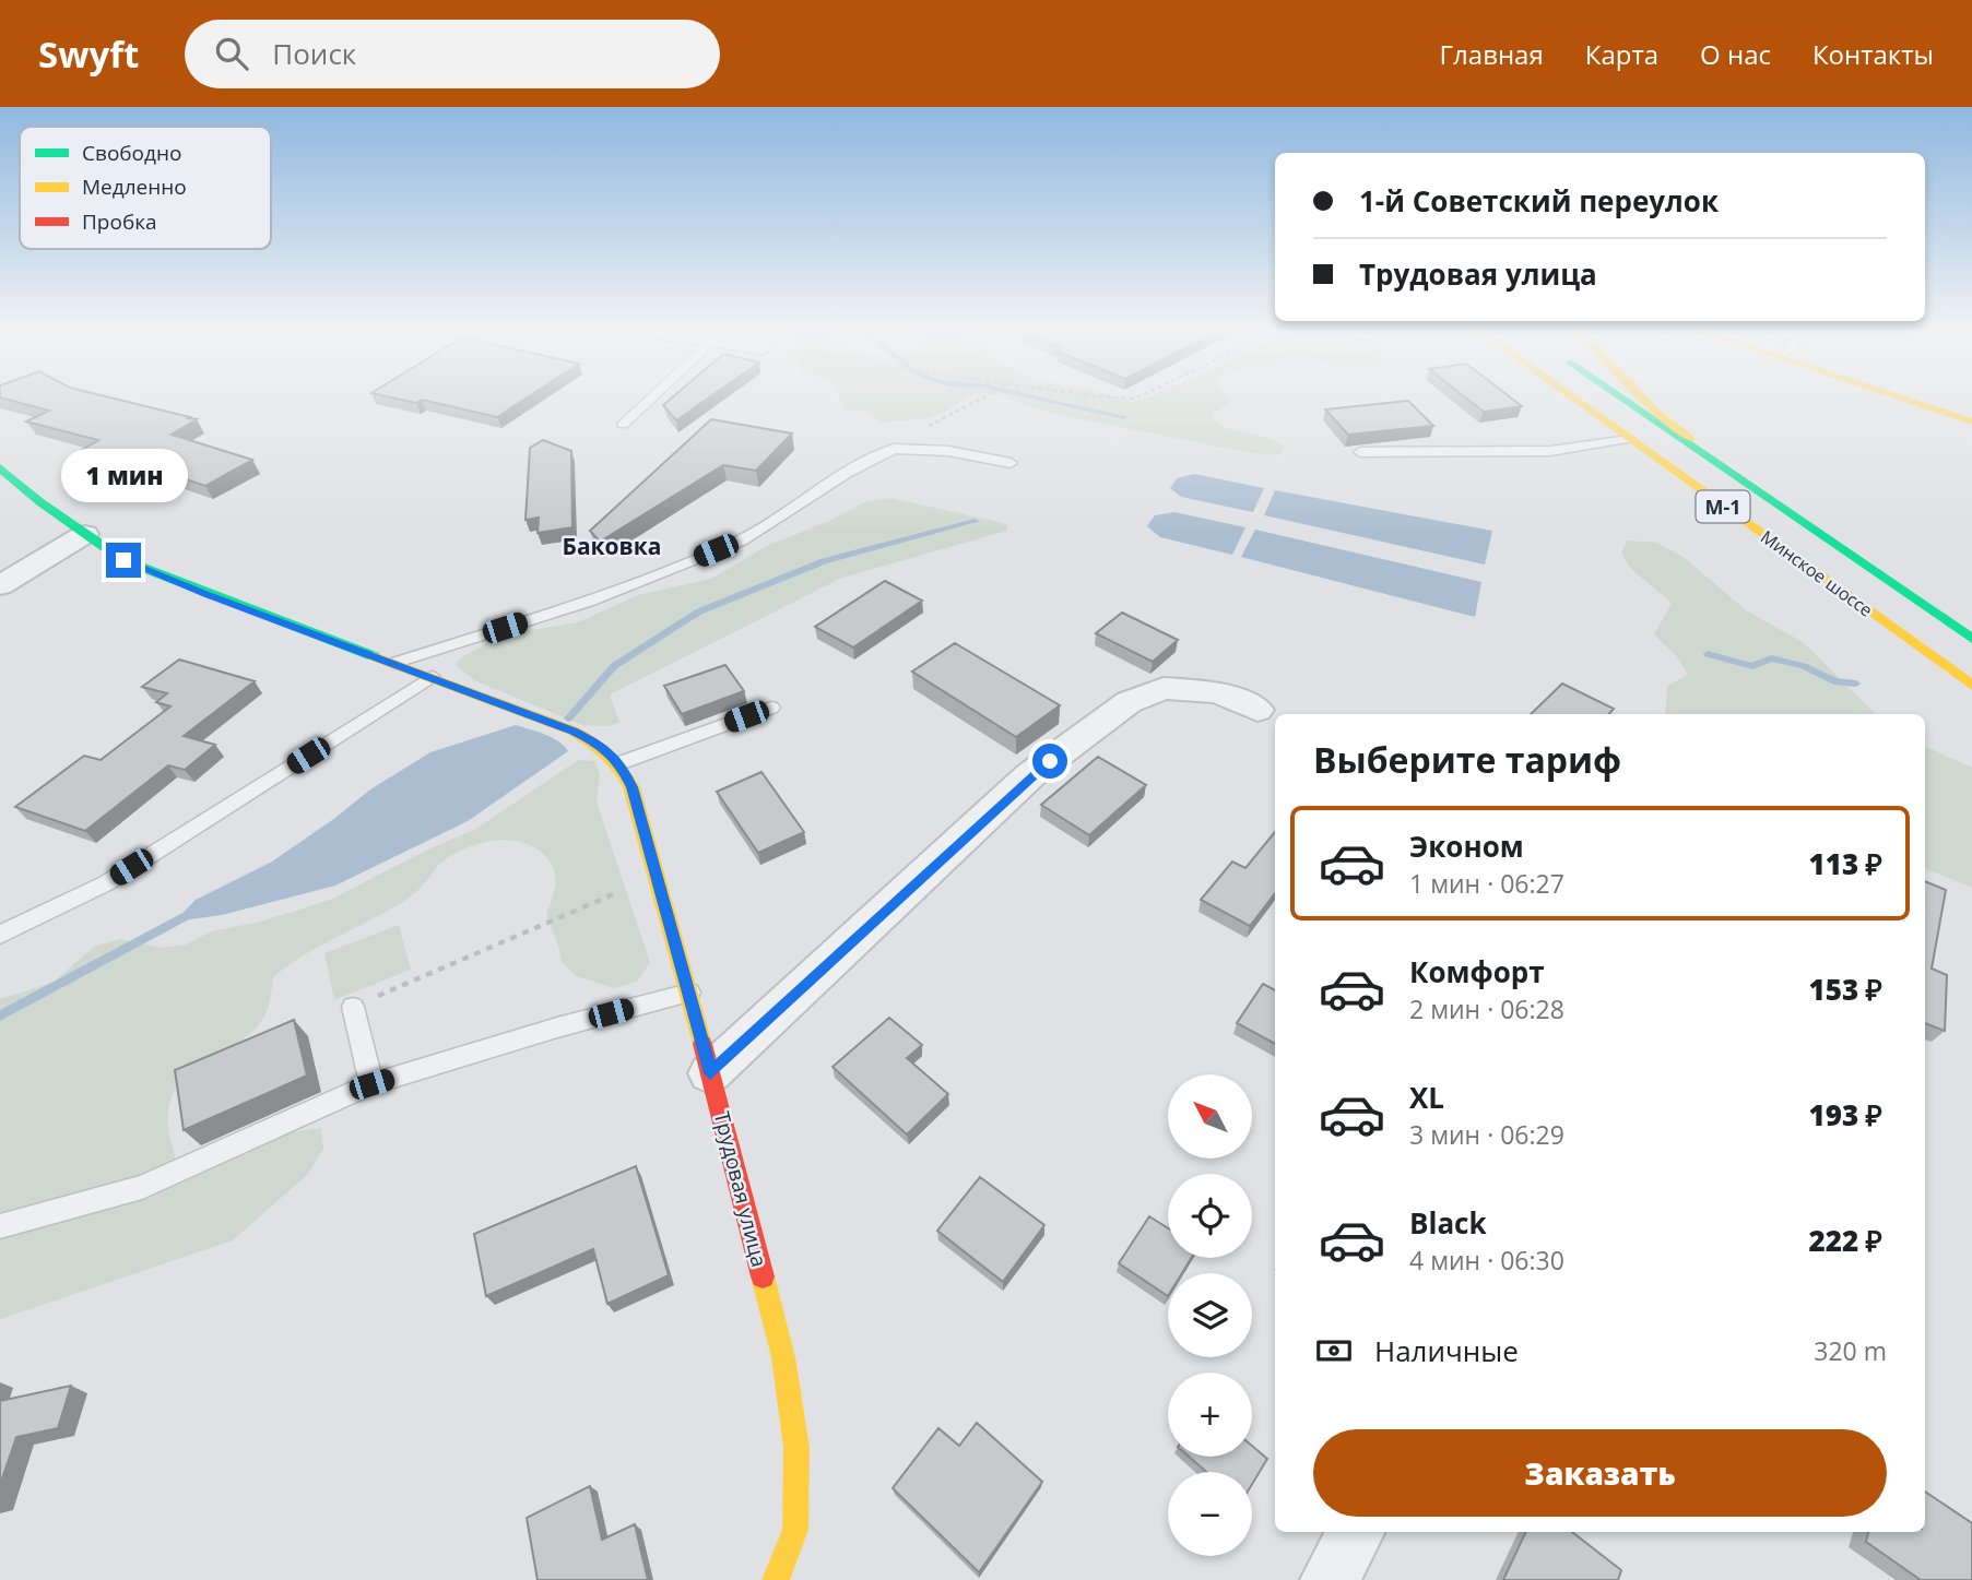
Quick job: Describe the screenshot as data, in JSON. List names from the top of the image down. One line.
{"streets":{"main road":["М-1","Минское шоссе","Трудовая улица"]},"districts":["Баковка"],"legend":["Свободно","Медленно","Пробка"],"north":"top left","page":{"header":"Swyft","search":"Поиск","nav":["Главная","Карта","О нас","Контакты"],"banner":["1-й Советский переулок","Трудовая улица"],"bubble":"1 мин","heading":"Выберите тариф","list":[{"name":"Эконом","note":"1 мин · 06:27","value":"113 ₽"},{"name":"Комфорт","note":"2 мин · 06:28","value":"153 ₽"},{"name":"XL","note":"3 мин · 06:29","value":"193 ₽"},{"name":"Black","note":"4 мин · 06:30","value":"222 ₽"}],"map_buttons":["+","−"],"pay":["Наличные","320 m"],"buttons":"Заказать"}}
